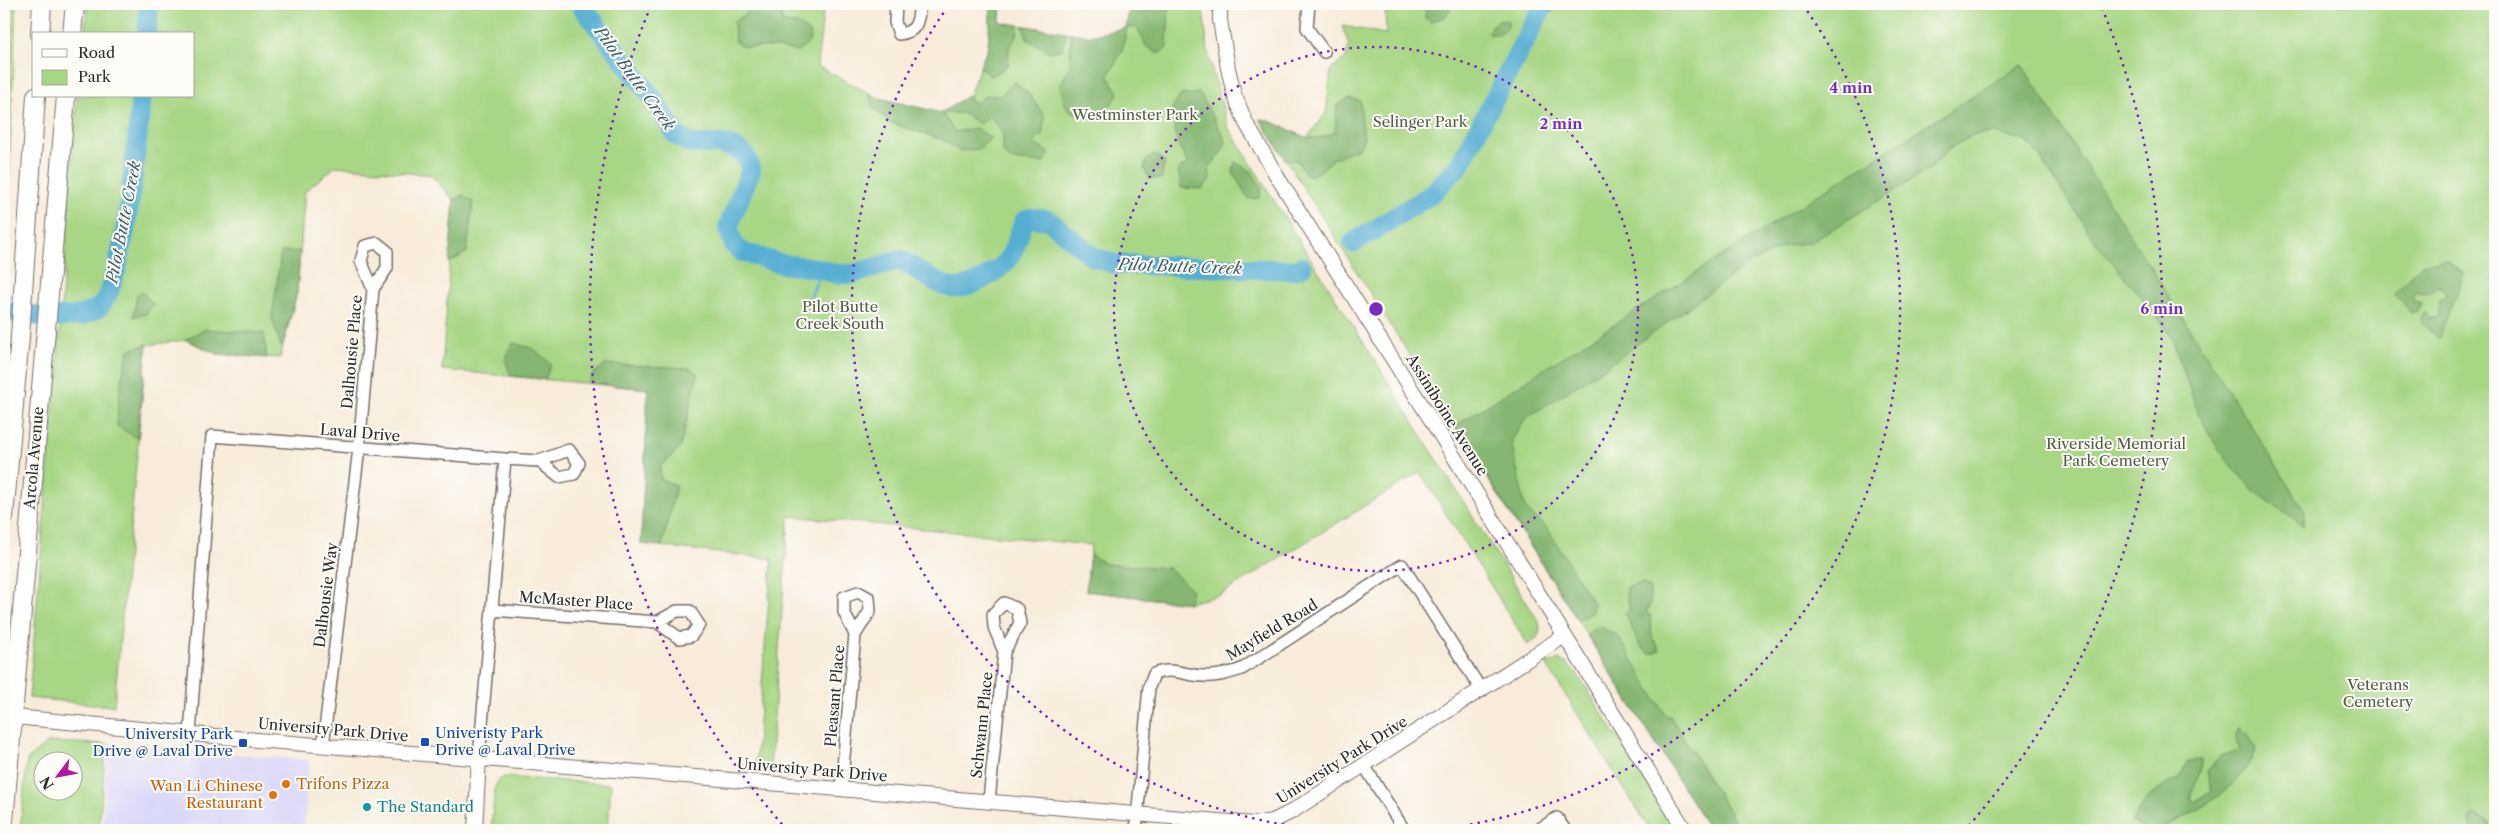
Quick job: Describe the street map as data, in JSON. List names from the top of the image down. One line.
{"streets":{"main road":["Arcola Avenue"],"street":["Dalhousie Place","Assiniboine Avenue","Laval Drive","Dalhousie Way","McMaster Place","Mayfield Road","Pleasant Place","Schwann Place","University Park Drive"]},"crossings":[["Dalhousie Place","Laval Drive"],["Dalhousie Place","Dalhousie Way"],["Assiniboine Avenue","University Park Drive"],["Laval Drive","Dalhousie Way"],["Laval Drive","University Park Drive"],["Arcola Avenue","University Park Drive"],["Dalhousie Way","University Park Drive"],["Mayfield Road","University Park Drive"],["Pleasant Place","University Park Drive"],["Schwann Place","University Park Drive"]],"water":["Pilot Butte Creek"],"parks":["Westminster Park","Selinger Park","Pilot Butte Creek South","Riverside Memorial Park Cemetery","Veterans Cemetery"],"places":{"transit":["Univeristy Park Drive @ Laval Drive","University Park Drive @ Laval Drive"],"other":["Trifons Pizza","Wan Li Chinese Restaurant","The Standard"]},"legend":["Road","Park"],"north":"bottom left","rings":["4 min","2 min","6 min"]}
